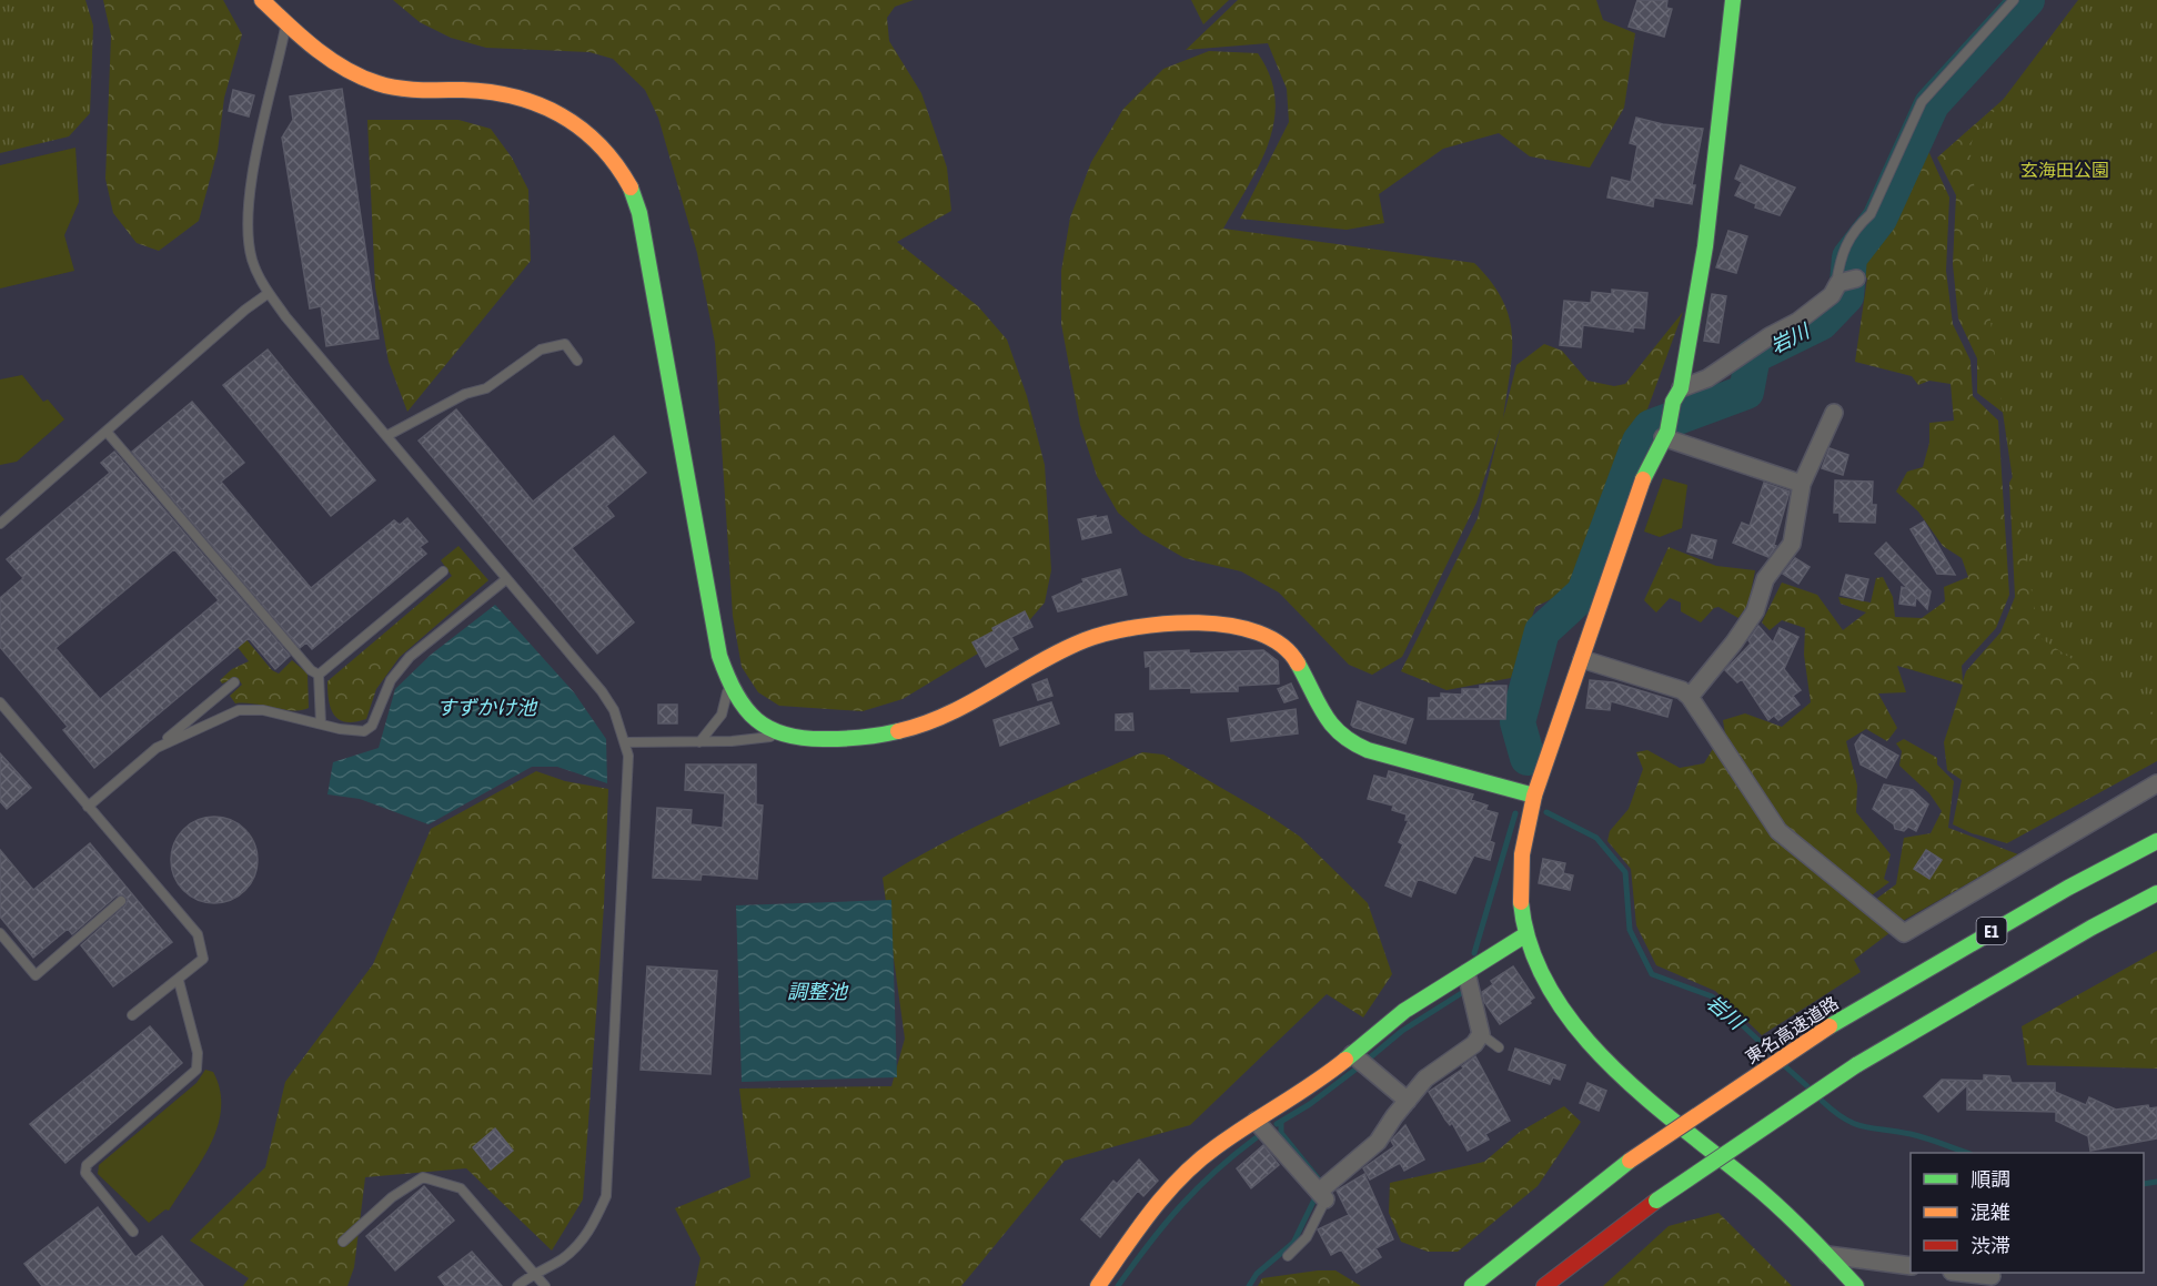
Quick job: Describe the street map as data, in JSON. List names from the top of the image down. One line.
{"streets":{"main road":["E1","東名高速道路"]},"water":["岩川","すずかけ池","調整池"],"parks":["玄海田公園"],"legend":["順調","混雑","渋滞"]}
